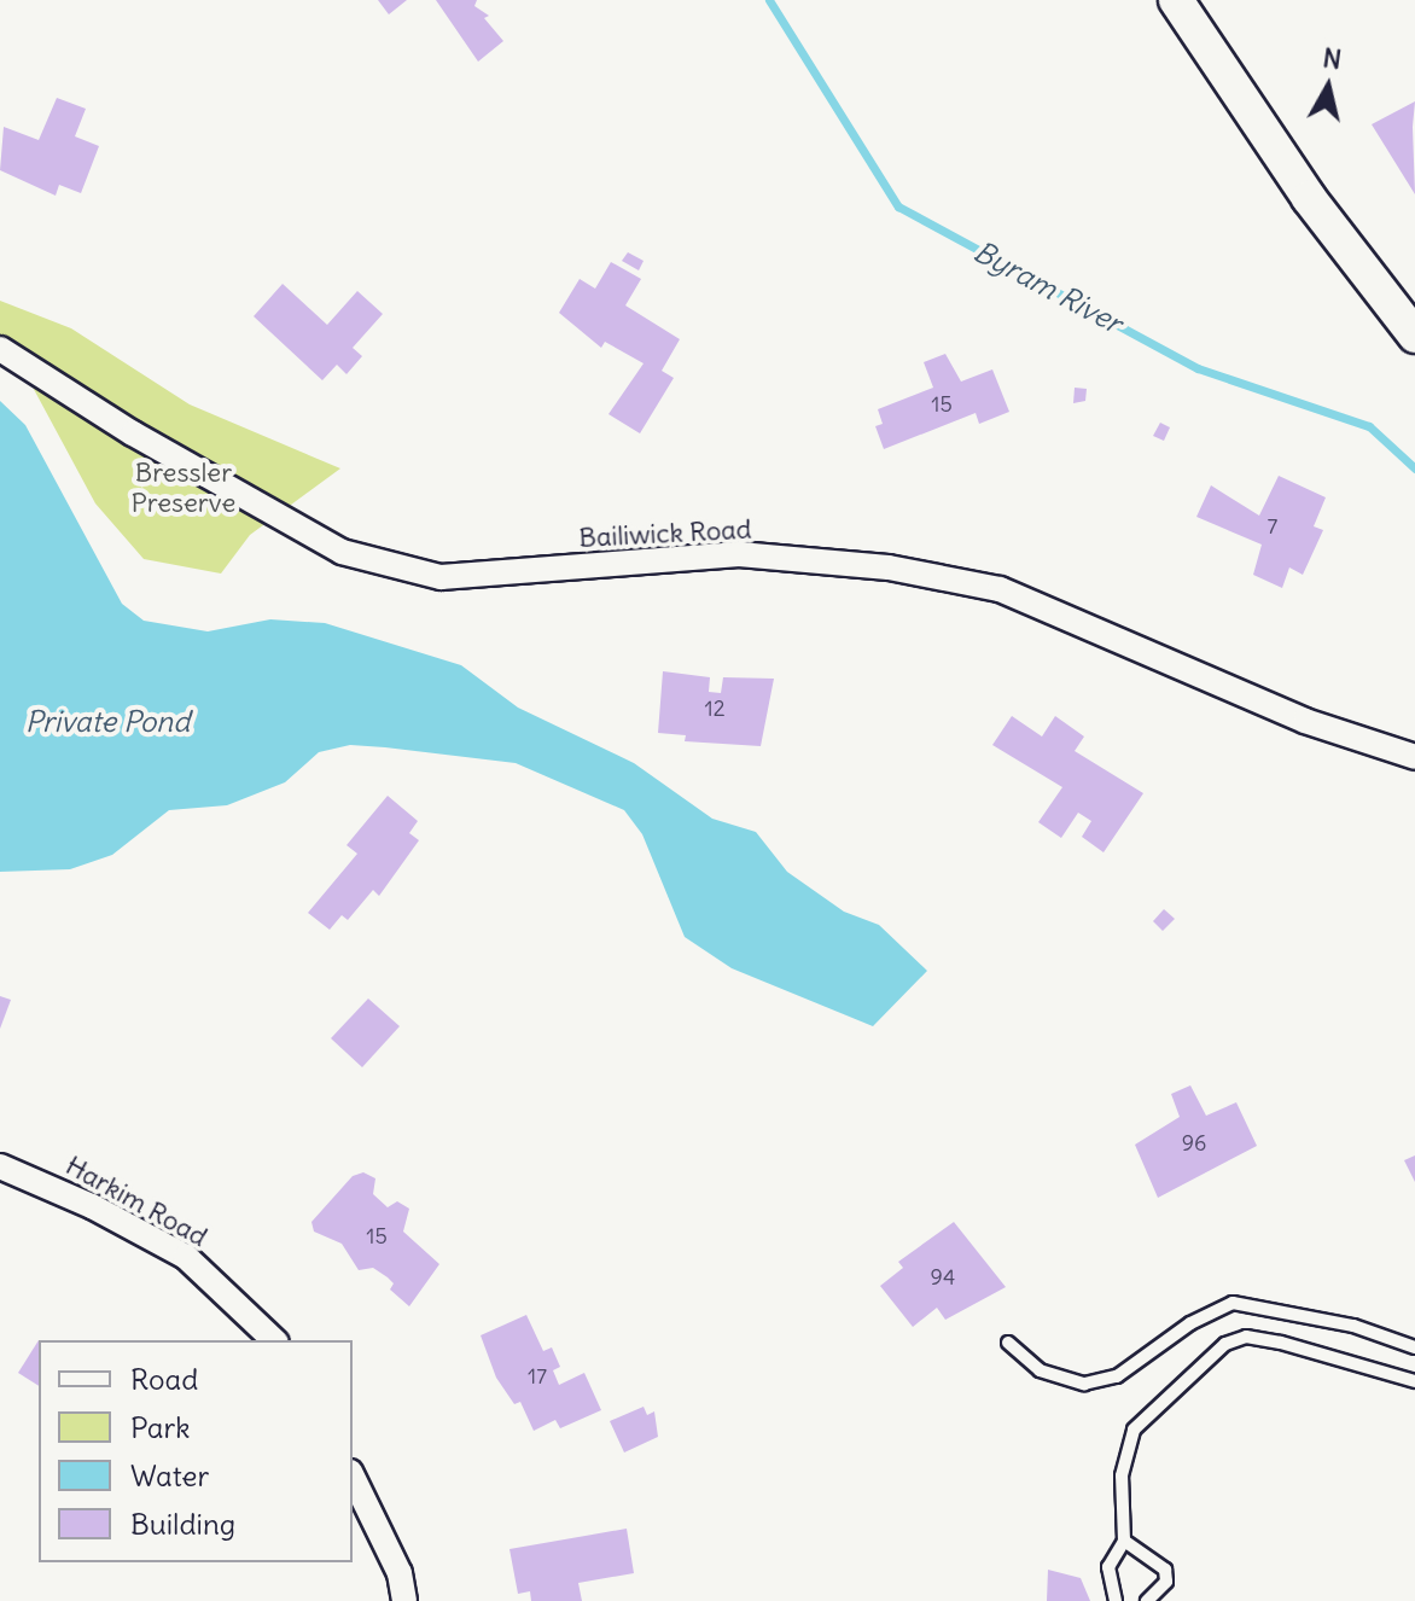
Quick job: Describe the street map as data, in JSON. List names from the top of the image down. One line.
{"streets":{"street":["Bailiwick Road","Harkim Road"]},"water":["Byram River","Private Pond"],"parks":["Bressler Preserve"],"house_numbers":["15","7","12","96","15","94","17"],"legend":["Road","Park","Water","Building"],"north":"top"}
